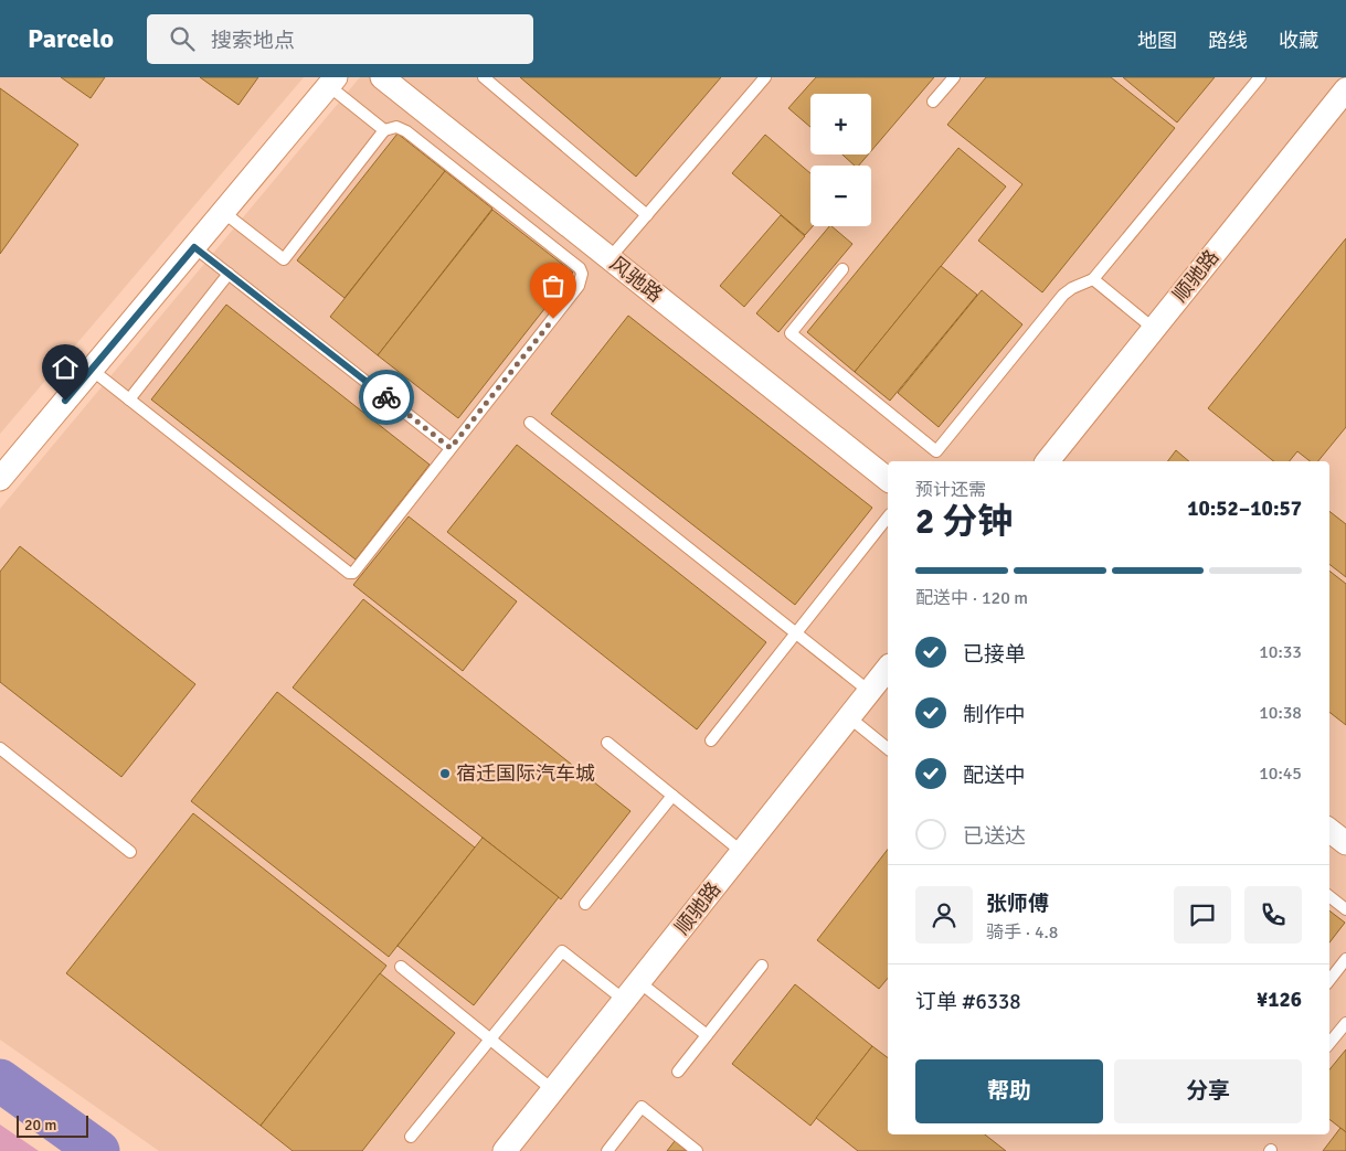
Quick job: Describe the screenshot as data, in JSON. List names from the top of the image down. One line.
{"streets":{"street":["顺驰路","风驰路"]},"places":["宿迁国际汽车城"],"scale_bar":"20 m","page":{"header":"Parcelo","search":"搜索地点","nav":["地图","路线","收藏"],"map_buttons":["+","−"],"heading":["2 分钟","预计还需","10:52–10:57"],"panel":["张师傅","骑手 · 4.8","订单 #6338","¥126"],"bar":"配送中 · 120 m","list":[["已接单","10:33"],["制作中","10:38"],["配送中","10:45"],"已送达"],"buttons":["帮助","分享"],"scale":"20 m"}}
